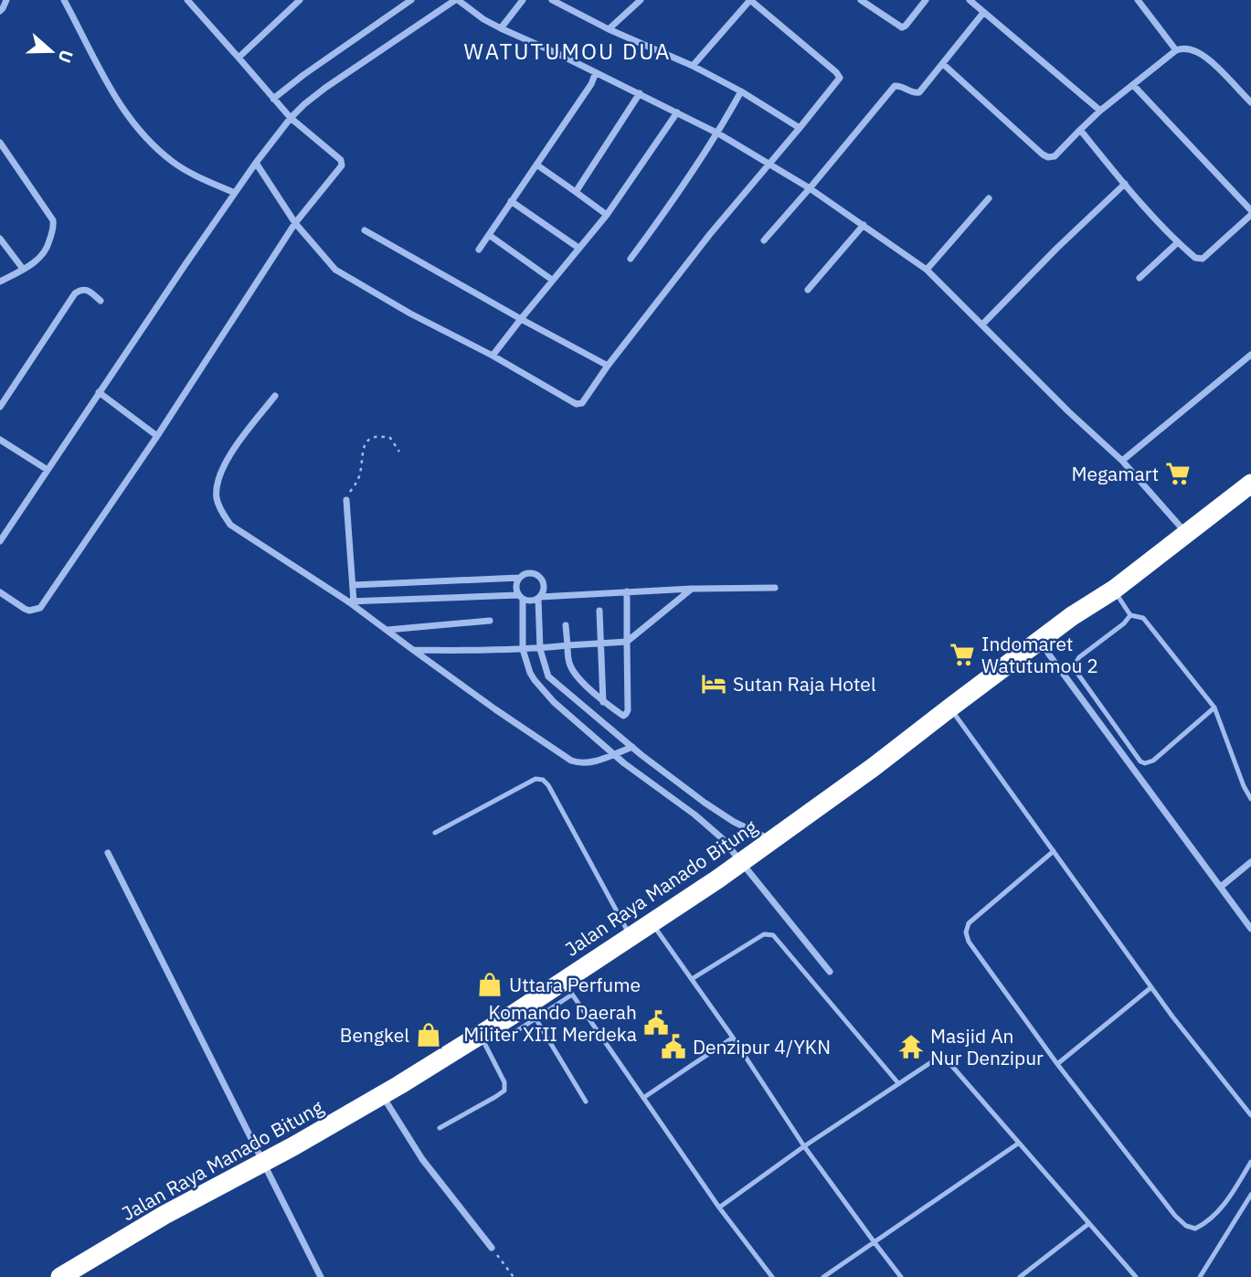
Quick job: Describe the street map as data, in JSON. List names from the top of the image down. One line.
{"streets":{"highway":["Jalan Raya Manado Bitung"]},"districts":["WATUTUMOU DUA"],"places":{"supermarket":["Megamart","Indomaret Watutumou 2"],"hotel":["Sutan Raja Hotel"],"shop":["Uttara Perfume","Bengkel"],"public building":["Komando Daerah Militer XIII Merdeka","Denzipur 4/YKN"],"temple":["Masjid An Nur Denzipur"]},"north":"right"}
